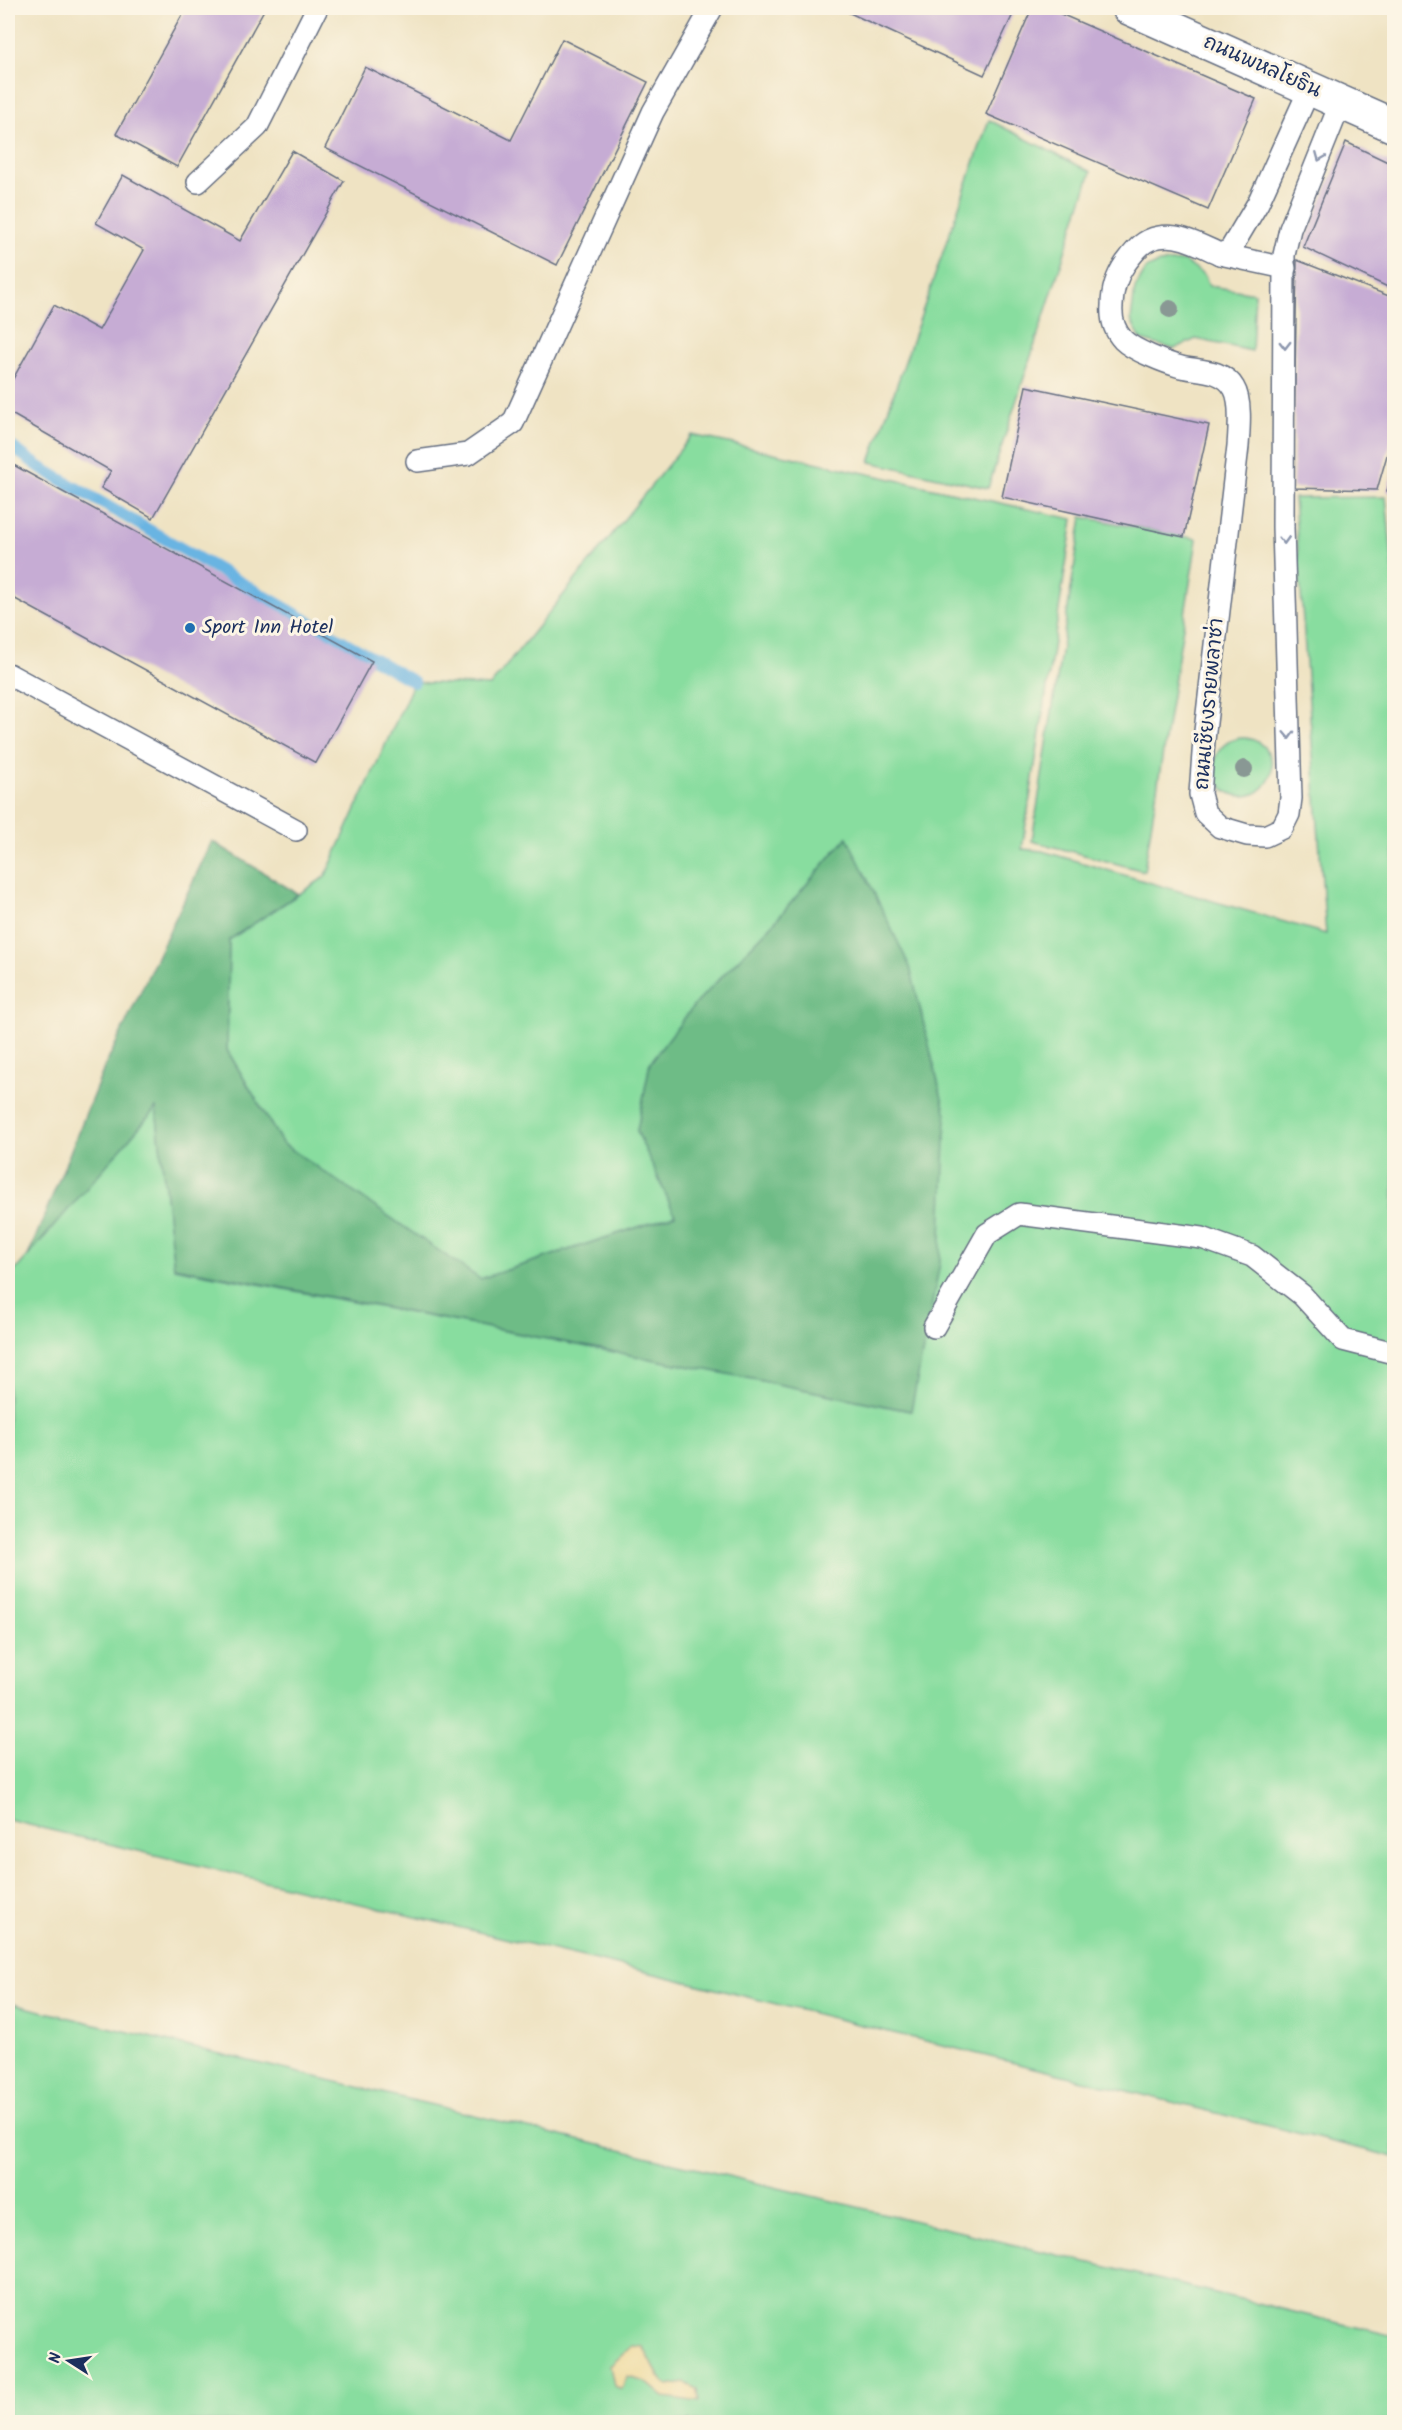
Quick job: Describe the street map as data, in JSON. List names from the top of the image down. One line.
{"streets":{"main road":["ถนนพหลโยธิน"],"lane":["ถนนเชียงรายพลาซ่า"]},"crossings":[["ถนนพหลโยธิน","ถนนเชียงรายพลาซ่า"]],"places":["Sport Inn Hotel"],"north":"left"}
